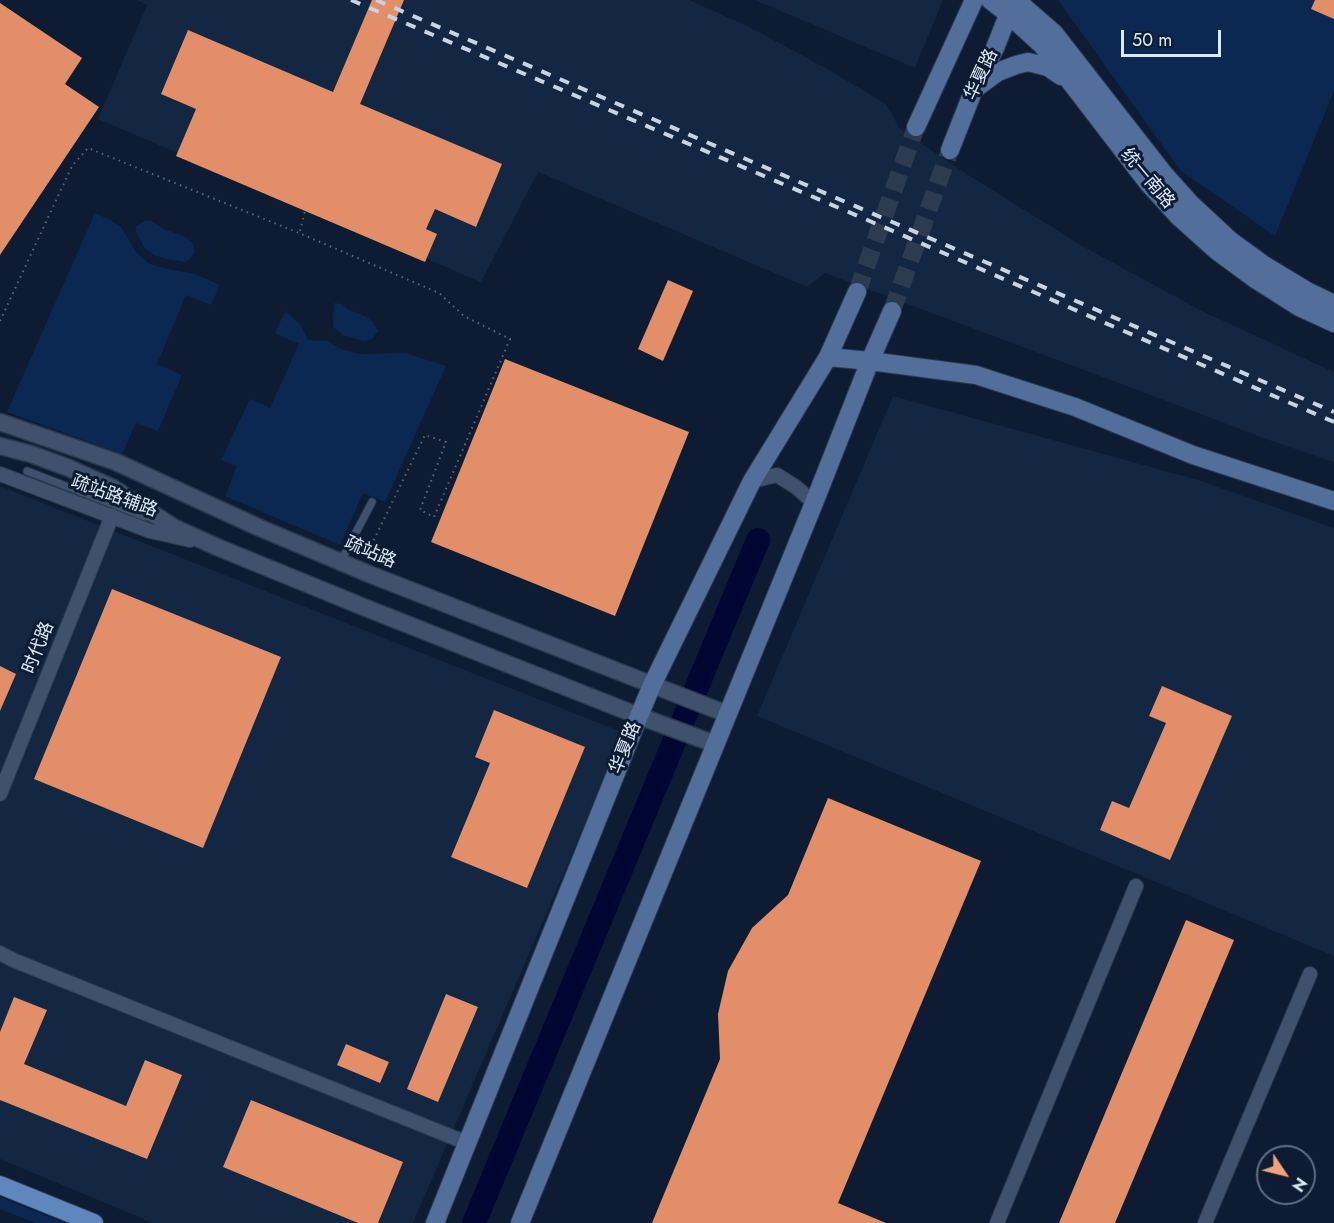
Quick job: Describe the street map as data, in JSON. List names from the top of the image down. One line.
{"streets":{"main road":["华夏路","统一南路"],"street":["疏站路辅路","疏站路","时代路"]},"crossings":[["华夏路","统一南路"],["华夏路","疏站路"],["疏站路辅路","时代路"]],"scale_bar":"50 m","north":"bottom right"}
